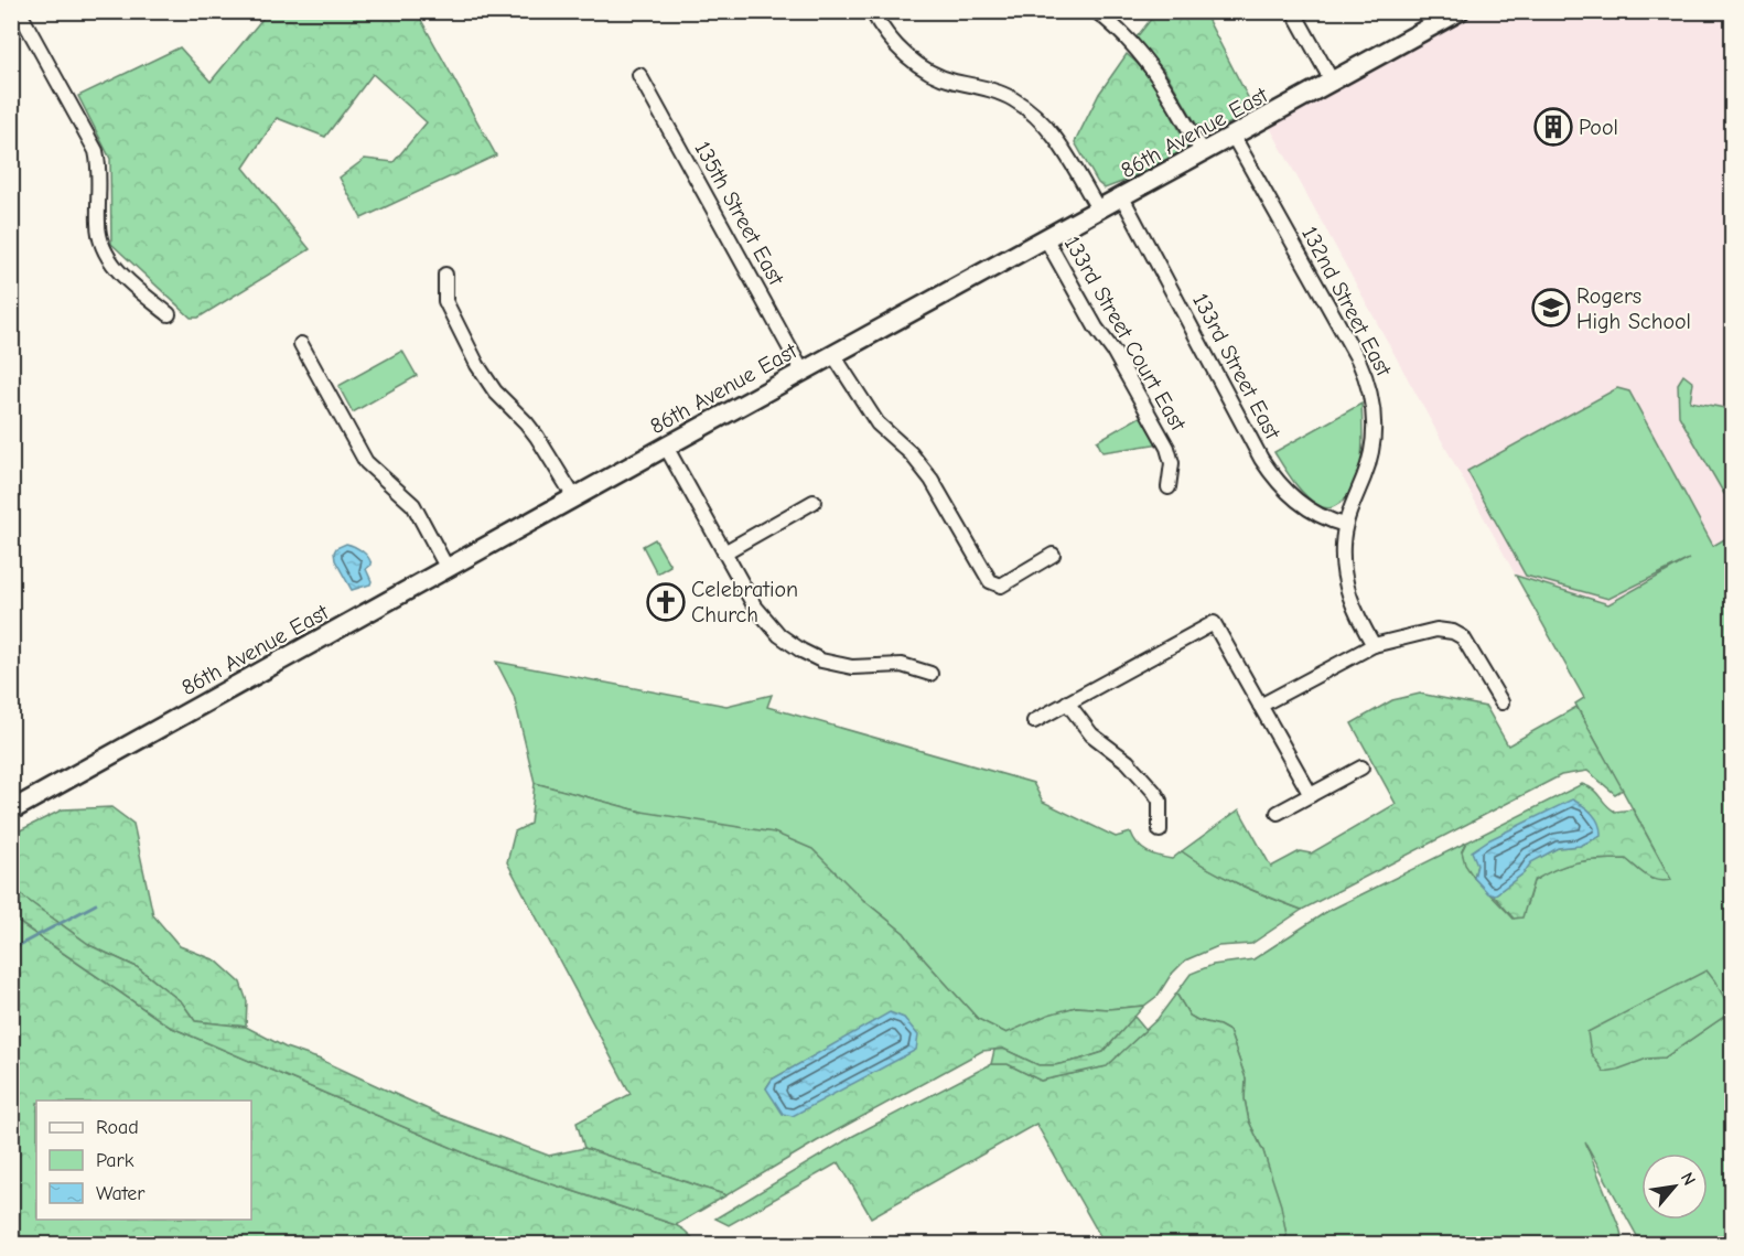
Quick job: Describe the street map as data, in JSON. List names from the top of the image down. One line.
{"streets":{"street":["86th Avenue East","135th Street East","132nd Street East","133rd Street Court East","133rd Street East"]},"crossings":[["86th Avenue East","135th Street East"],["86th Avenue East","132nd Street East"],["86th Avenue East","133rd Street Court East"],["86th Avenue East","133rd Street East"],["132nd Street East","133rd Street East"]],"places":{"building":["Pool"],"school or university":["Rogers High School"],"church":["Celebration Church"]},"legend":["Road","Park","Water"],"north":"top right"}
